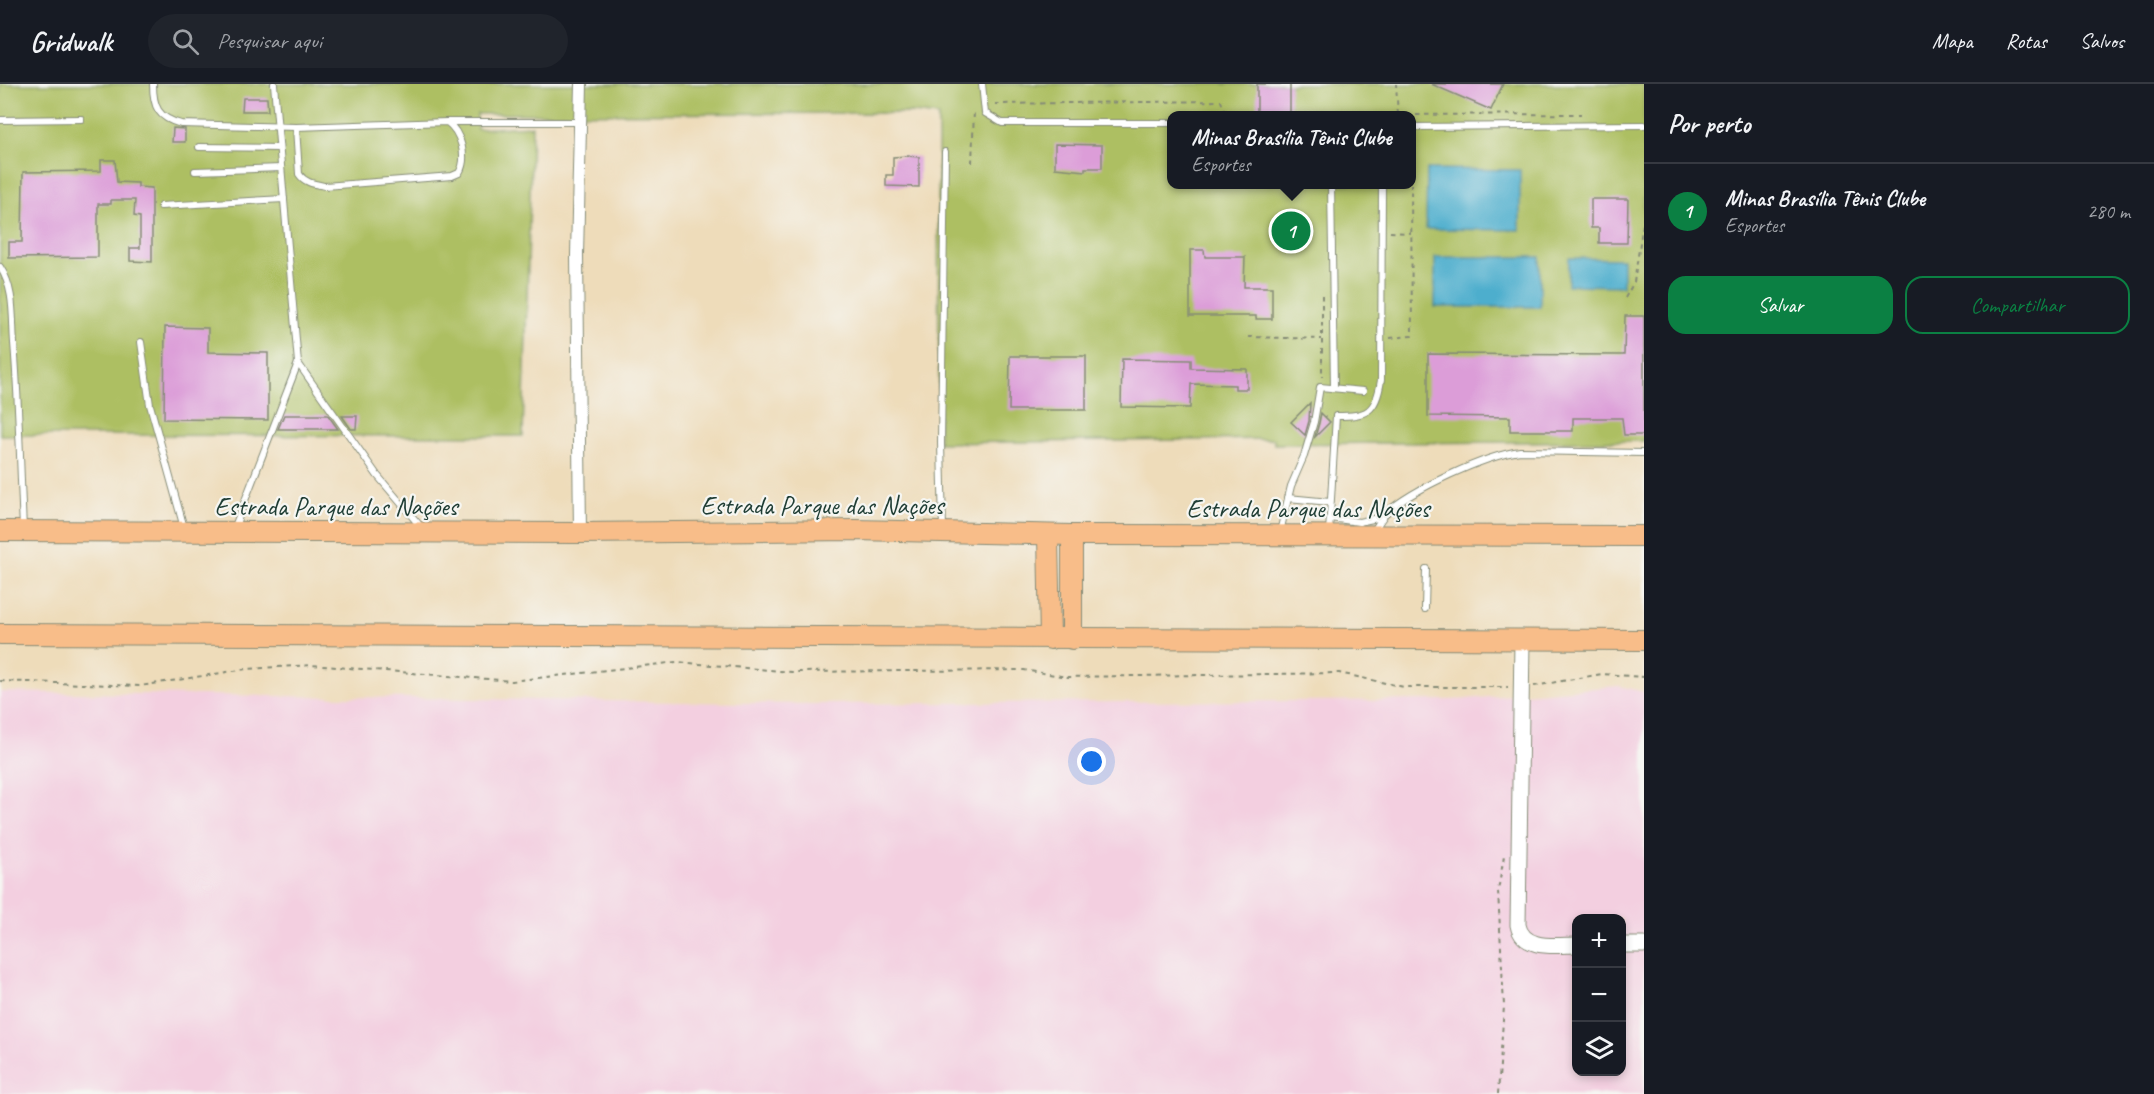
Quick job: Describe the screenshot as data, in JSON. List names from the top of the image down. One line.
{"streets":{"highway":["Estrada Parque das Nações"]},"page":{"header":"Gridwalk","search":"Pesquisar aqui","nav":["Mapa","Rotas","Salvos"],"heading":"Por perto","popup":["Minas Brasília Tênis Clube","Esportes"],"list":[{"mark":"1","name":"Minas Brasília Tênis Clube","note":"Esportes","value":"280 m"}],"pins":"1","buttons":["Salvar","Compartilhar"],"map_buttons":["+","−"]}}
